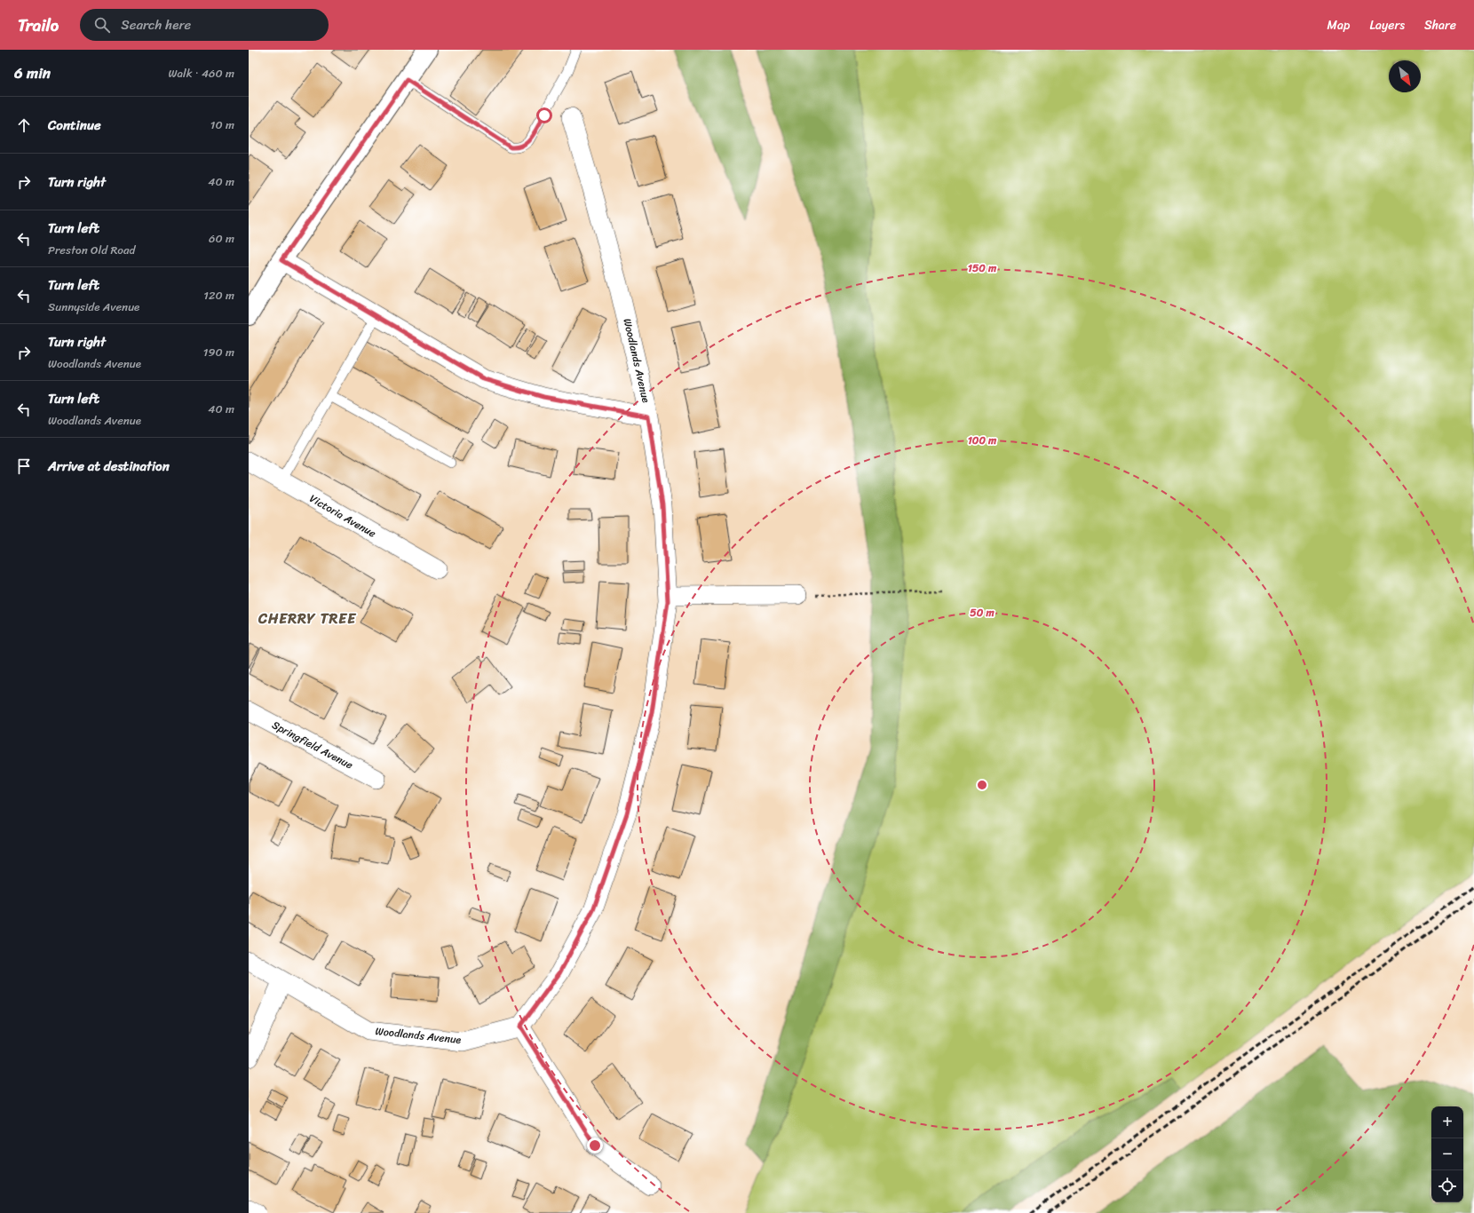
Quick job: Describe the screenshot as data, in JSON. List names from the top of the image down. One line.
{"streets":{"street":["Woodlands Avenue","Victoria Avenue","Springfield Avenue"]},"districts":["CHERRY TREE"],"north":"bottom right","page":{"header":"Trailo","search":"Search here","nav":["Map","Layers","Share"],"heading":["6 min","Walk · 460 m"],"list":[["Continue","10 m"],["Turn right","40 m"],["Turn left","Preston Old Road","60 m"],["Turn left","Sunnyside Avenue","120 m"],["Turn right","Woodlands Avenue","190 m"],["Turn left","Woodlands Avenue","40 m"],"Arrive at destination"],"map_buttons":["+","−"]},"rings":["150 m","100 m","50 m"]}
